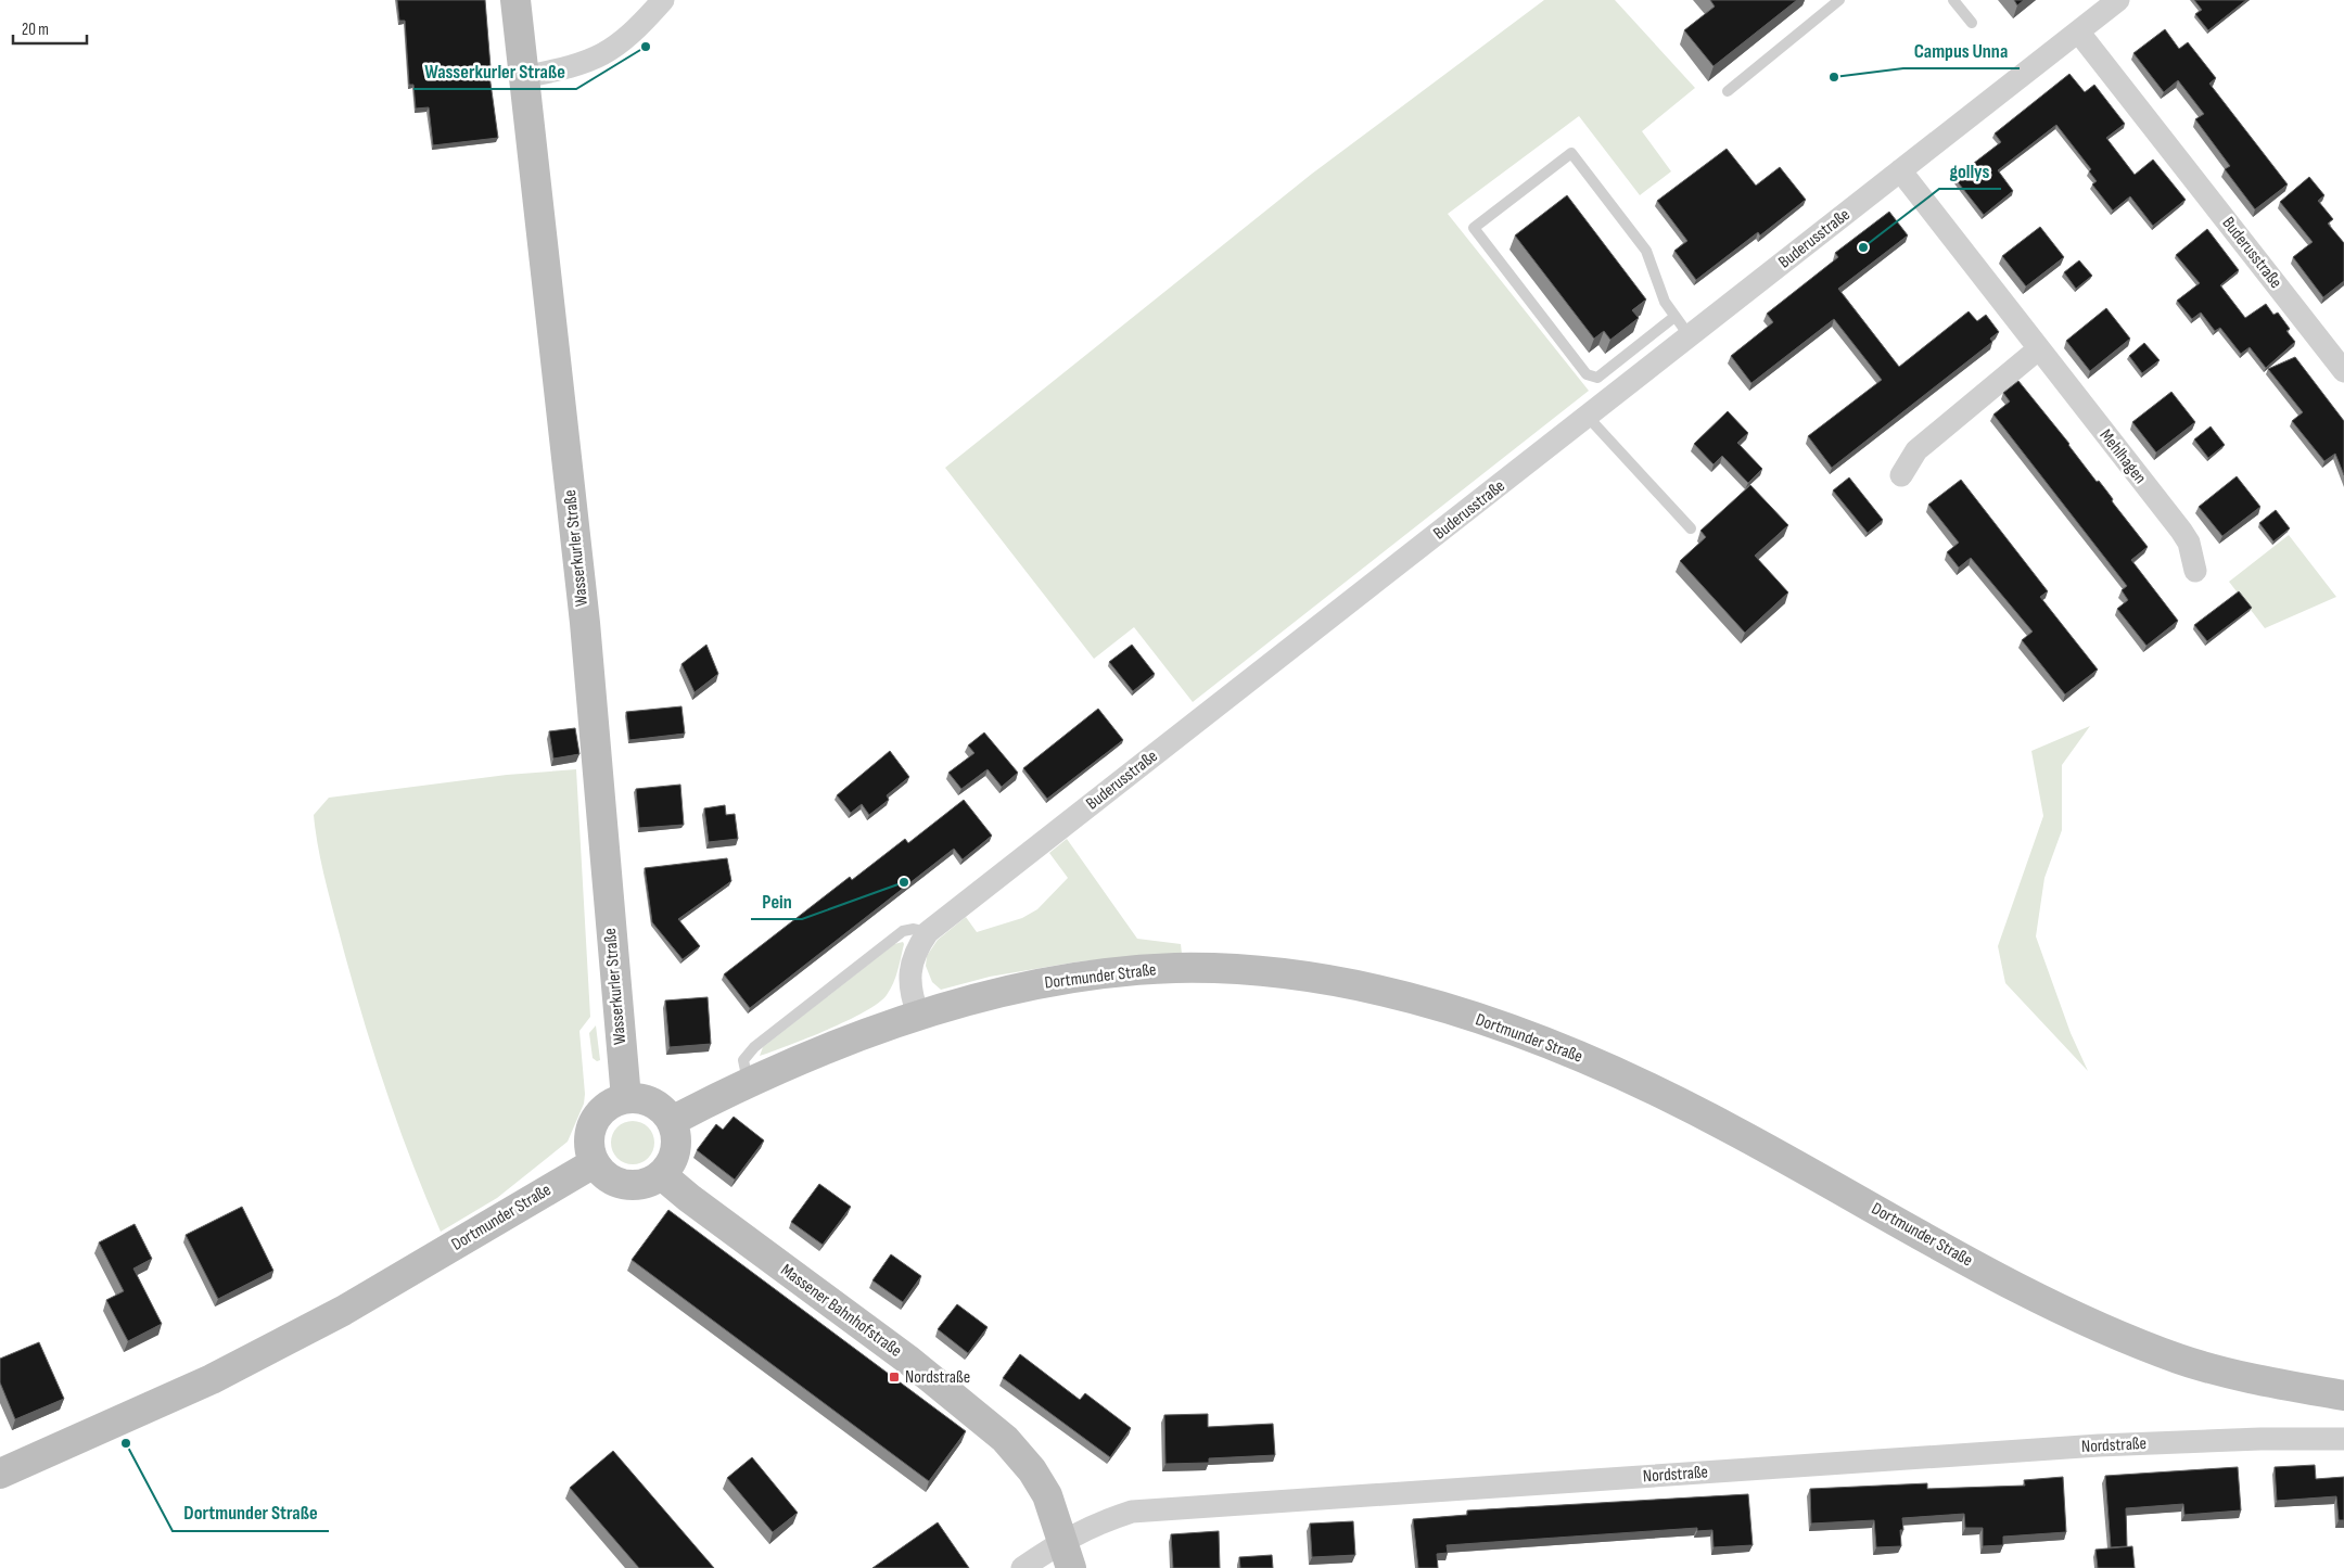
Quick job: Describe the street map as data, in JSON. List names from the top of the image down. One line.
{"streets":{"main road":["Wasserkurler Straße","Dortmunder Straße","Massener Bahnhofstraße"],"street":["Buderusstraße","Mehlhagen","Nordstraße"]},"crossings":[["Buderusstraße","Mehlhagen"],["Buderusstraße","Dortmunder Straße"],["Wasserkurler Straße","Dortmunder Straße"],["Wasserkurler Straße","Massener Bahnhofstraße"],["Dortmunder Straße","Massener Bahnhofstraße"],["Massener Bahnhofstraße","Nordstraße"]],"places":{"other":["Wasserkurler Straße","Campus Unna","gollys","Pein","Dortmunder Straße"],"transit":["Nordstraße"]},"scale_bar":"20 m"}
